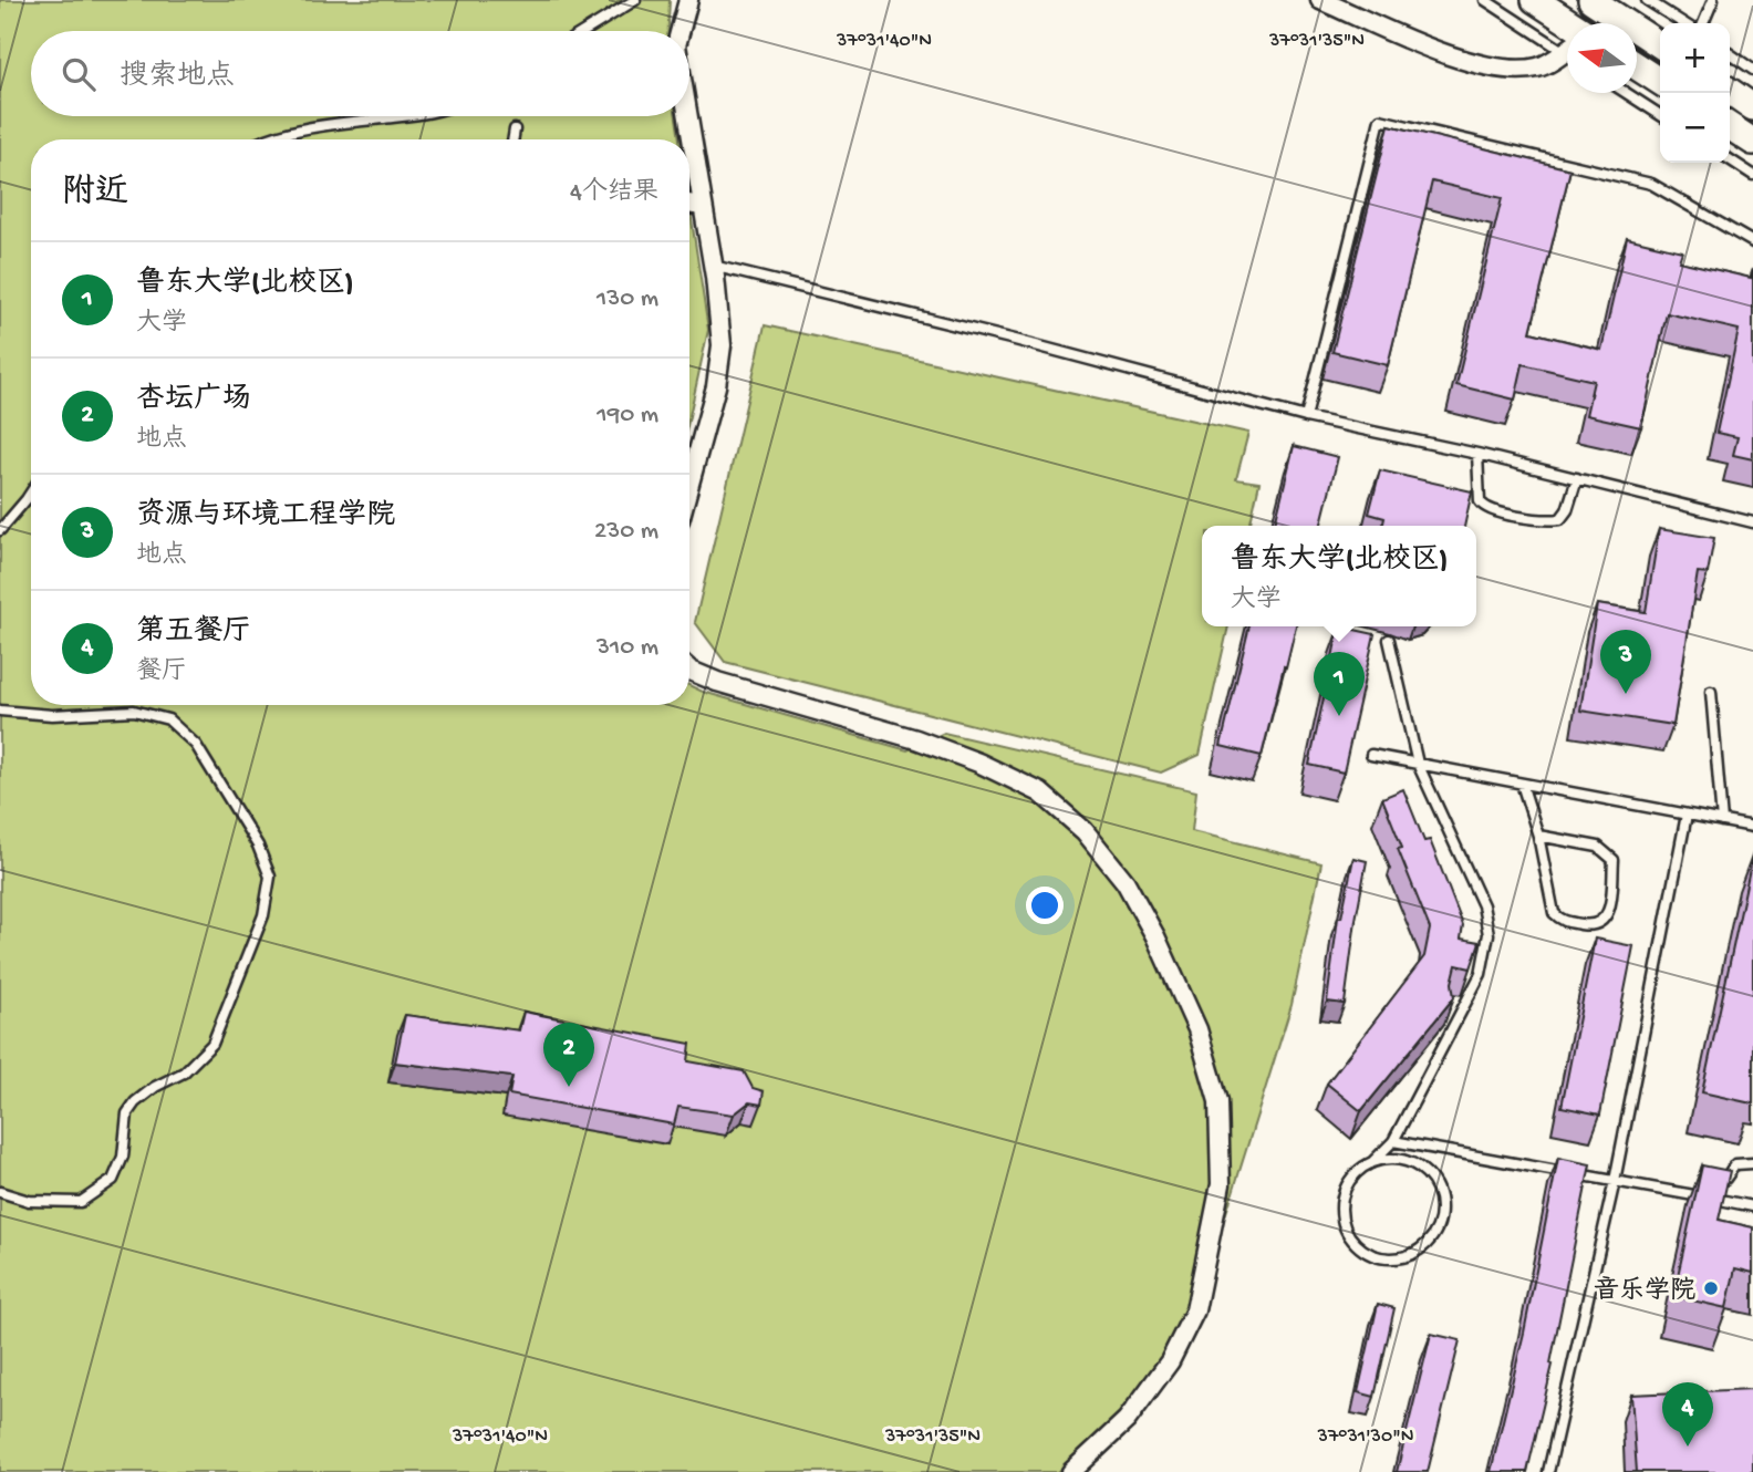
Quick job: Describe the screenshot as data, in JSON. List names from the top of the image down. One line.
{"places":["音乐学院"],"north":"left","page":{"map_buttons":["+","−"],"search":"搜索地点","heading":["附近","4个结果"],"list":[{"mark":"1","name":"鲁东大学(北校区)","note":"大学","value":"130 m"},{"mark":"2","name":"杏坛广场","note":"地点","value":"190 m"},{"mark":"3","name":"资源与环境工程学院","note":"地点","value":"230 m"},{"mark":"4","name":"第五餐厅","note":"餐厅","value":"310 m"}],"popup":["鲁东大学(北校区)","大学"],"pins":["3","1","2","4"]},"coordinates":["37°31'40\"N","37°31'35\"N","37°31'30\"N"]}
